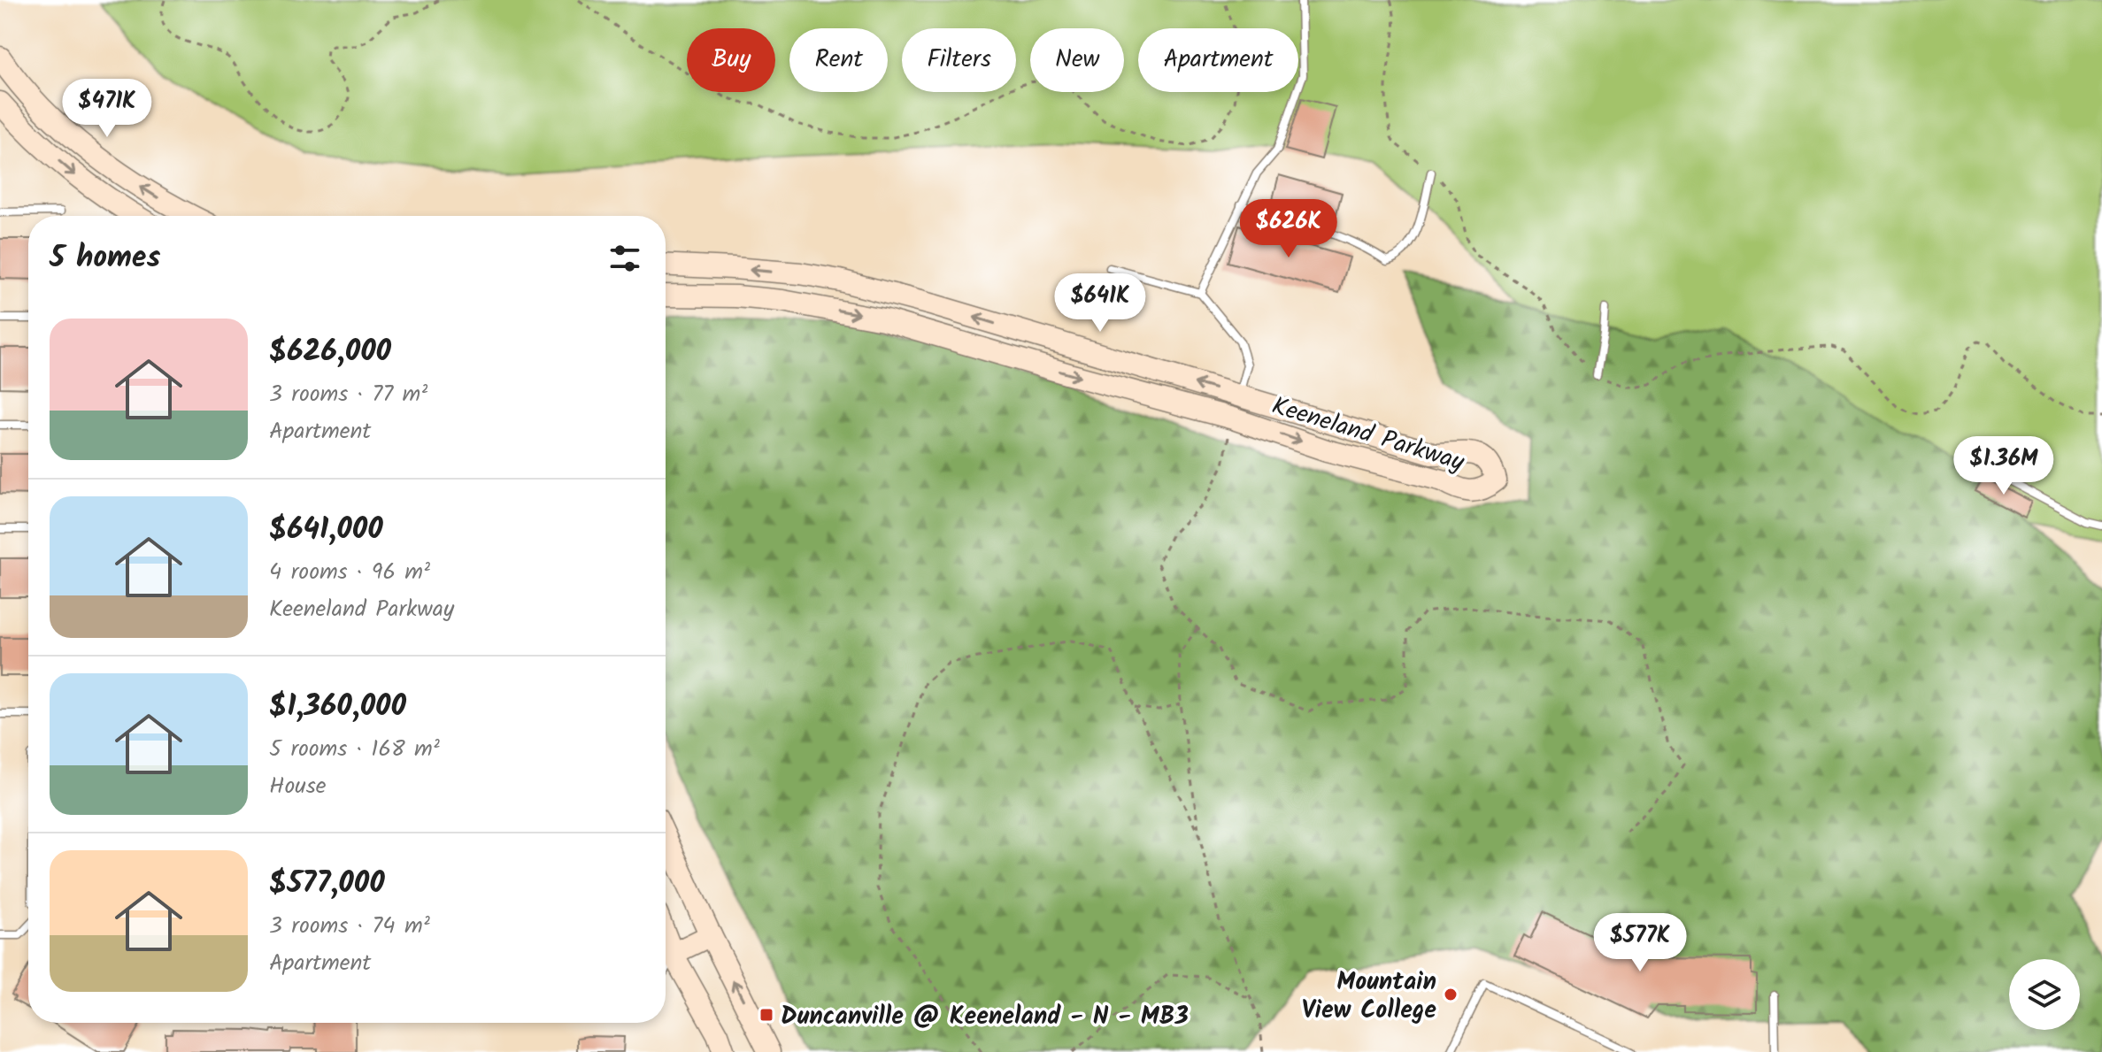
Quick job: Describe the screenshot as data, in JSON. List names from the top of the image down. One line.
{"streets":{"street":["Keeneland Parkway"]},"places":{"other":["Mountain View College"],"transit":["Duncanville @ Keeneland - N - MB3"]},"page":{"chip":["Buy","Rent","Filters","New","Apartment"],"price":["$471K","$626K","$641K","$1.36M","$577K"],"heading":"5 homes","list":[{"name":"$626,000","note":"3 rooms · 77 m² · Apartment"},{"name":"$641,000","note":"4 rooms · 96 m² · Keeneland Parkway"},{"name":"$1,360,000","note":"5 rooms · 168 m² · House"},{"name":"$577,000","note":"3 rooms · 74 m² · Apartment"}]}}
